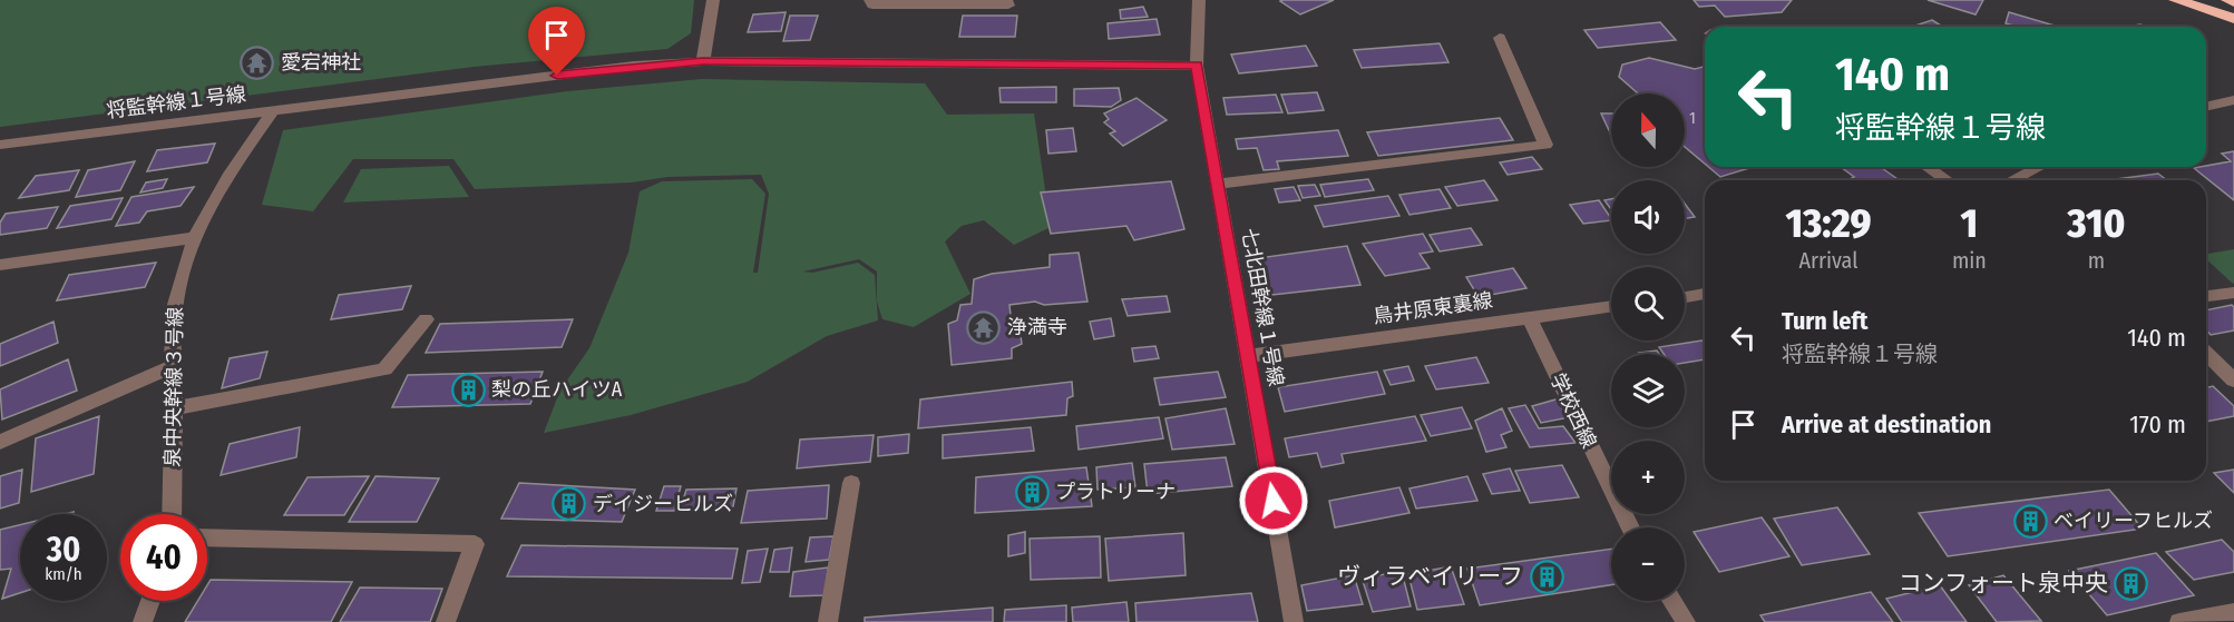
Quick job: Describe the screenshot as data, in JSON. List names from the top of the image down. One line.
{"streets":{"street":["将監幹線１号線","七北田幹線１号線","鳥井原東裏線","泉中央幹線３号線","学校西線"]},"crossings":[["将監幹線１号線","七北田幹線１号線"],["将監幹線１号線","泉中央幹線３号線"],["七北田幹線１号線","鳥井原東裏線"],["鳥井原東裏線","学校西線"]],"places":{"temple":["愛宕神社","浄満寺"],"building":["梨の丘ハイツA","プラトリーナ","デイジーヒルズ","ベイリーフヒルズ","ヴィラベイリーフ","コンフォート泉中央"]},"house_numbers":["1"],"north":"top","page":{"turn":["140 m","将監幹線１号線"],"map_buttons":["+","−"],"eta":["13:29","Arrival","1","min","310","m"],"list":[{"name":"Turn left","note":"将監幹線１号線","value":"140 m"},{"name":"Arrive at destination","value":"170 m"}],"speed":"30 km/h","limit":"40"}}
